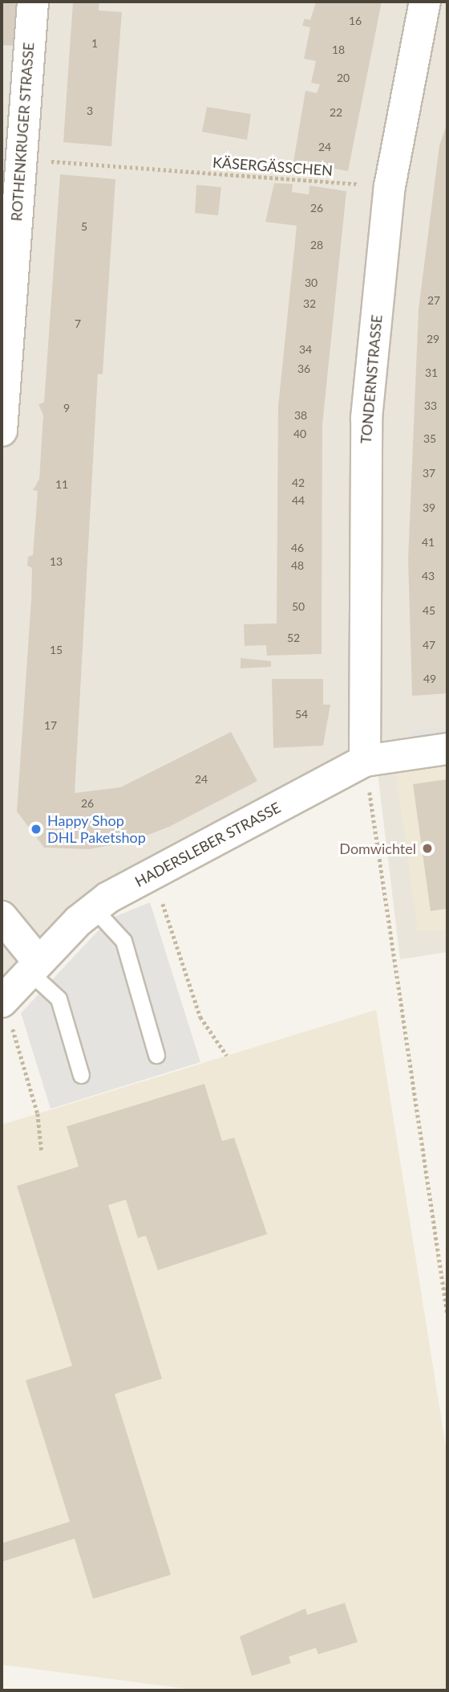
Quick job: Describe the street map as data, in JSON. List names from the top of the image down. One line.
{"streets":{"street":["ROTHENKRUGER STRASSE","TONDERNSTRASSE","HADERSLEBER STRASSE"],"path":["KÄSERGÄSSCHEN"]},"crossings":[["KÄSERGÄSSCHEN","TONDERNSTRASSE"],["TONDERNSTRASSE","HADERSLEBER STRASSE"]],"places":["Happy Shop DHL Paketshop","Domwichtel"],"house_numbers":["16","1","18","20","3","22","24","26","5","28","30","27","32","7","29","34","36","31","33","9","38","40","35","37","42","11","44","39","41","46","13","48","43","50","45","52","47","15","49","54","17","24","26"]}
